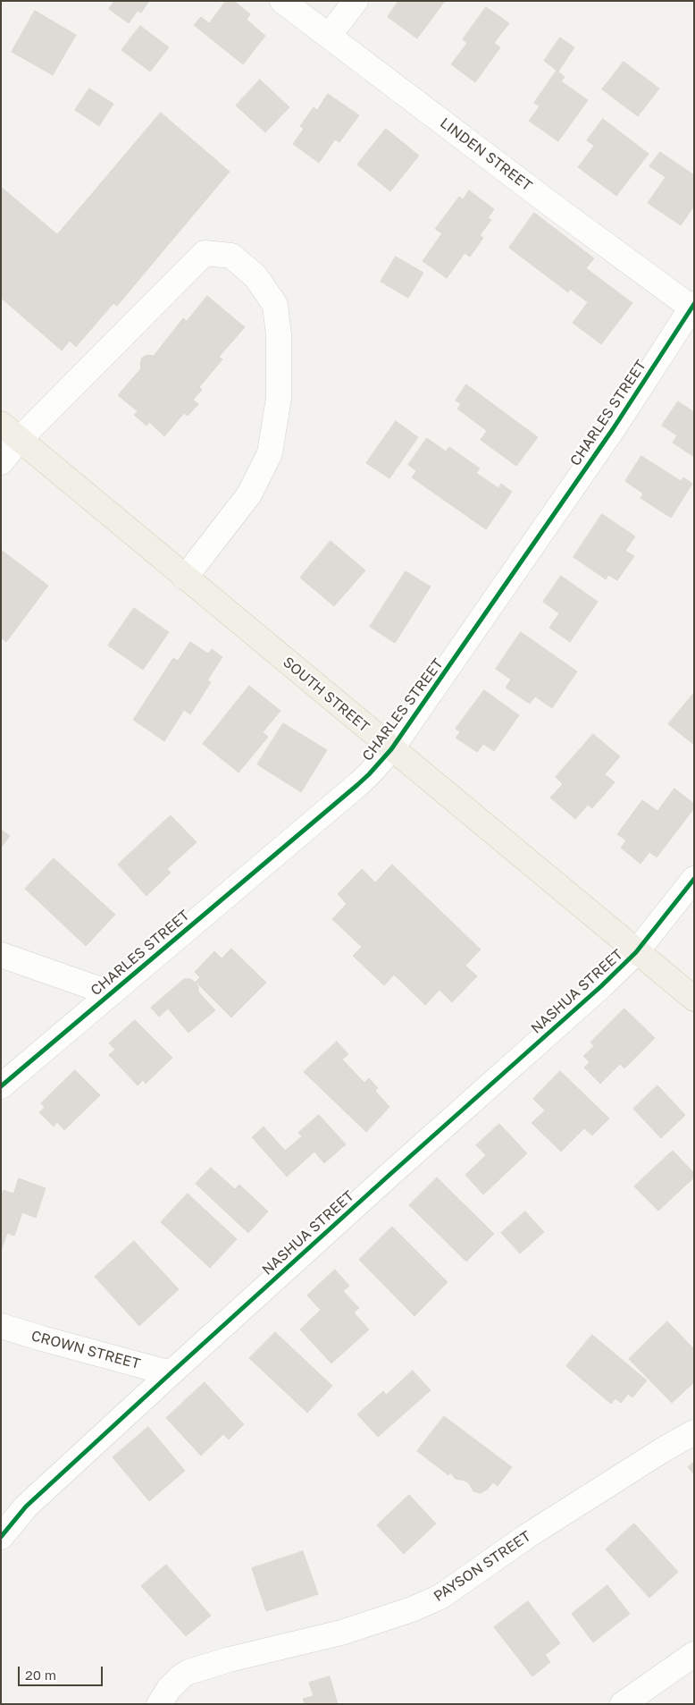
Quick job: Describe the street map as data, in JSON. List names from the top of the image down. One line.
{"streets":{"main road":["SOUTH STREET"],"street":["LINDEN STREET","CHARLES STREET","NASHUA STREET","CROWN STREET","PAYSON STREET"]},"crossings":[["LINDEN STREET","CHARLES STREET"],["CHARLES STREET","SOUTH STREET"],["SOUTH STREET","NASHUA STREET"],["NASHUA STREET","CROWN STREET"]],"scale_bar":"20 m"}
